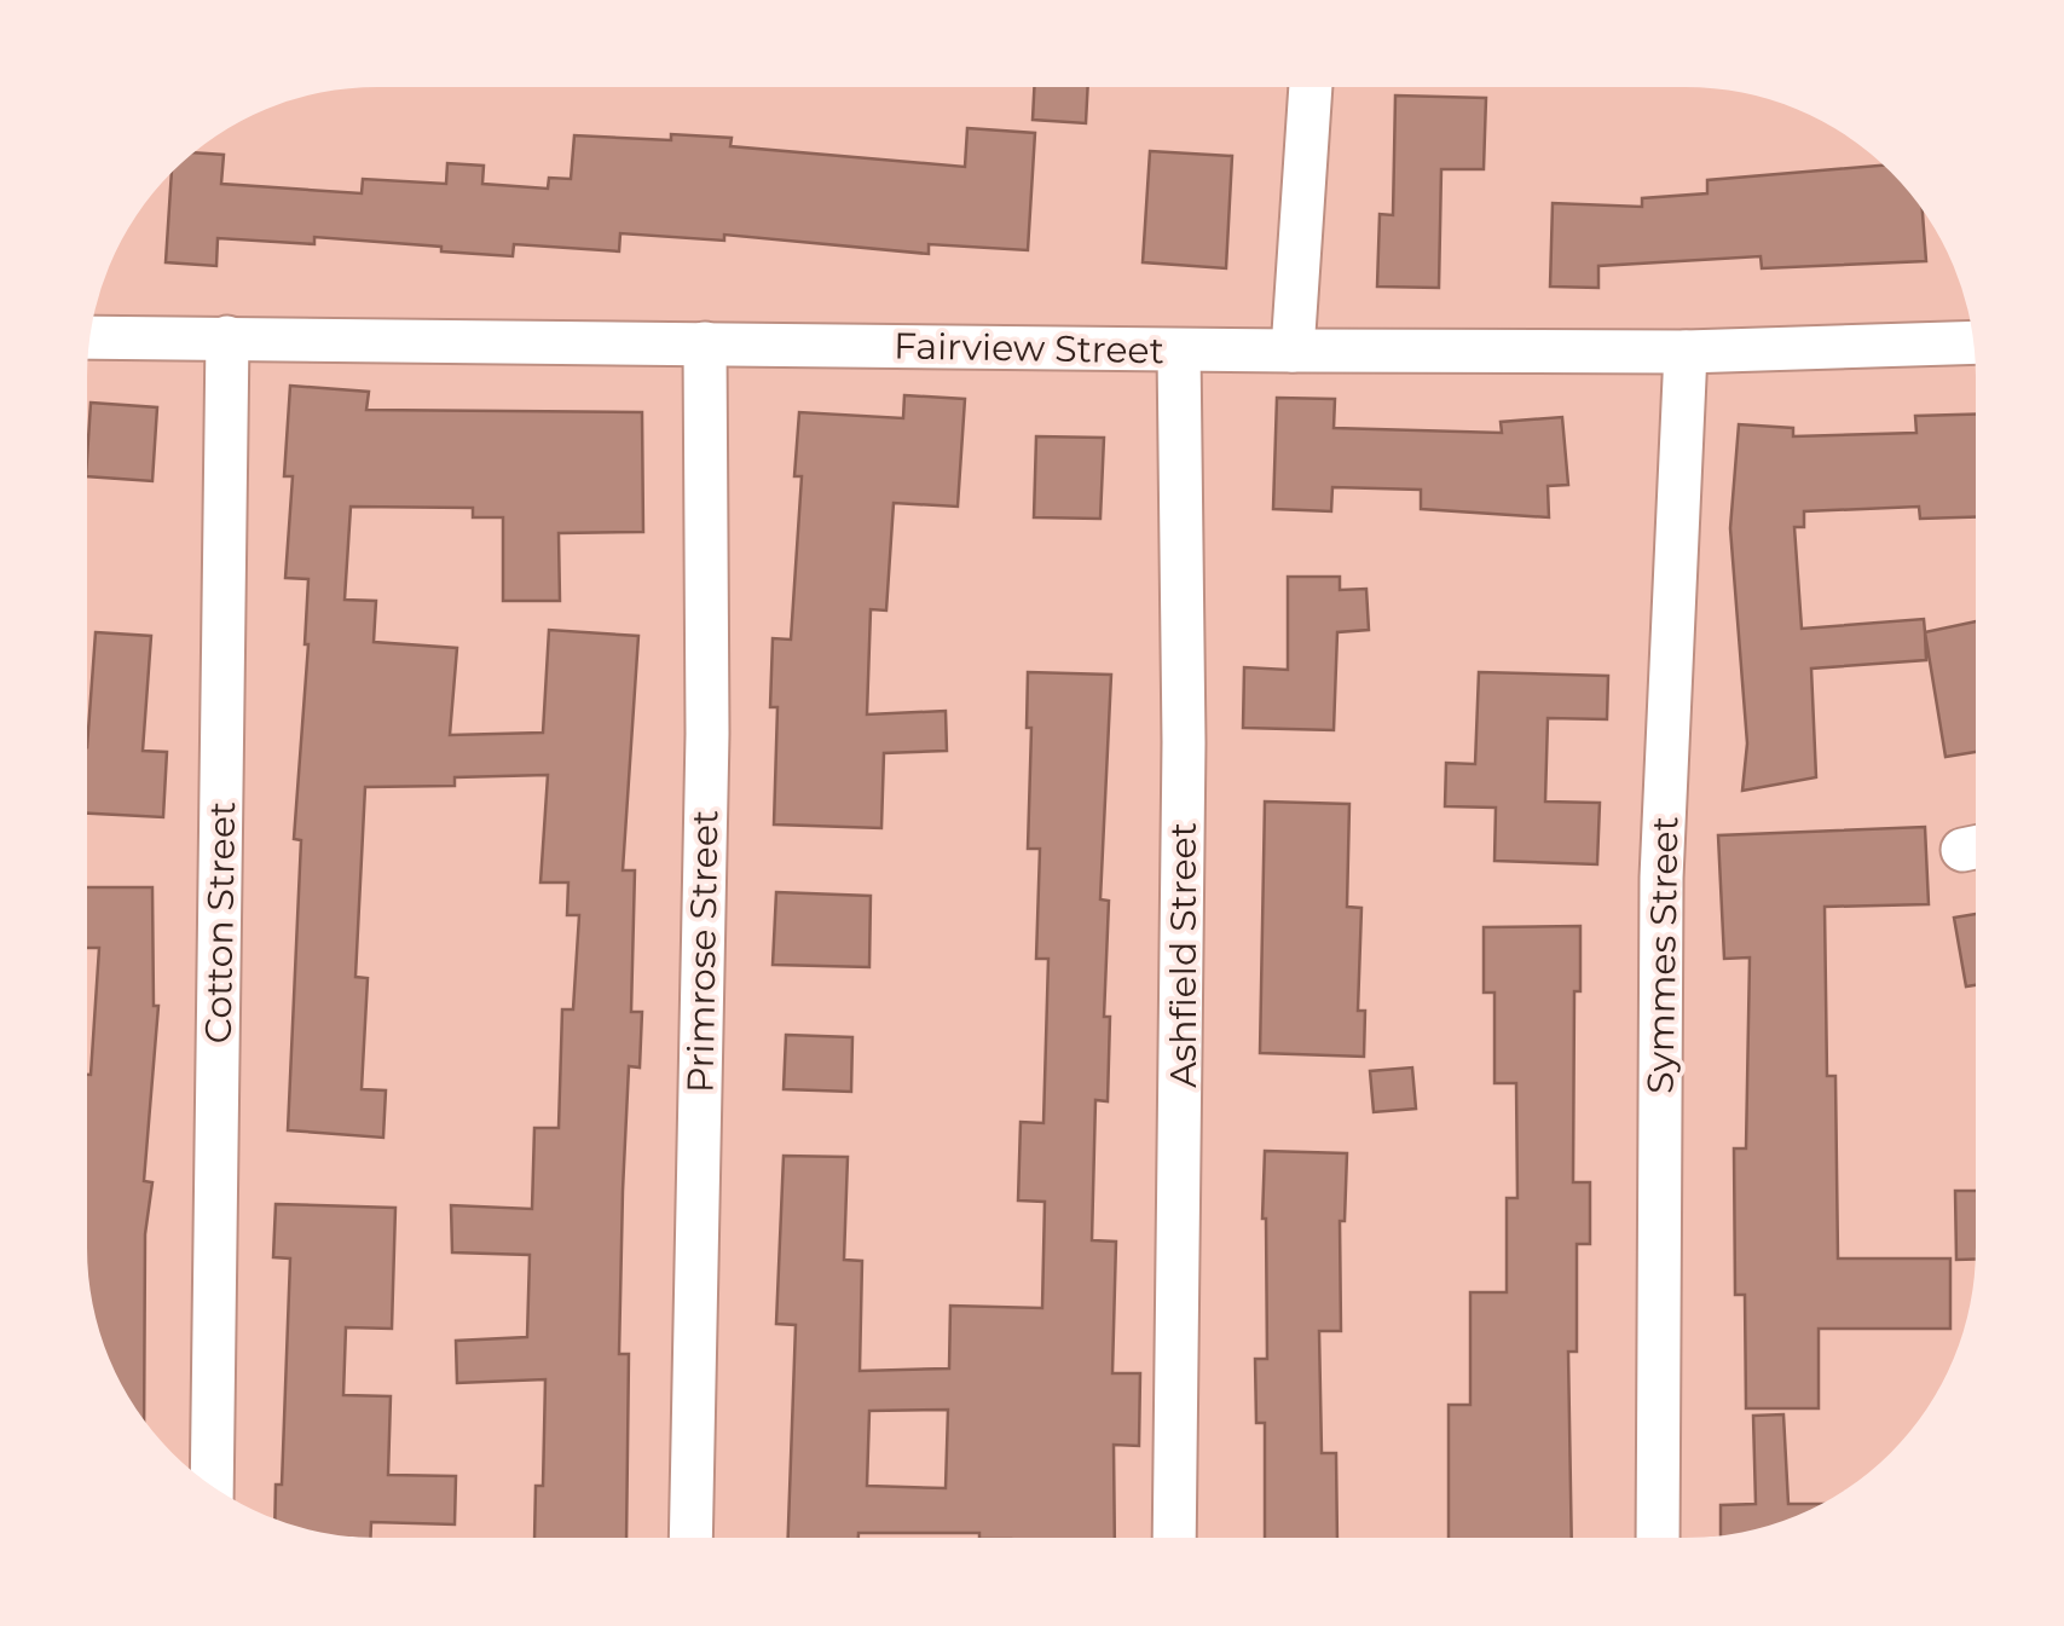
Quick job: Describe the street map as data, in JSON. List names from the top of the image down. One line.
{"streets":{"street":["Fairview Street","Cotton Street","Primrose Street","Ashfield Street","Symmes Street"]},"crossings":[["Fairview Street","Cotton Street"],["Fairview Street","Primrose Street"],["Fairview Street","Ashfield Street"],["Fairview Street","Symmes Street"]]}
